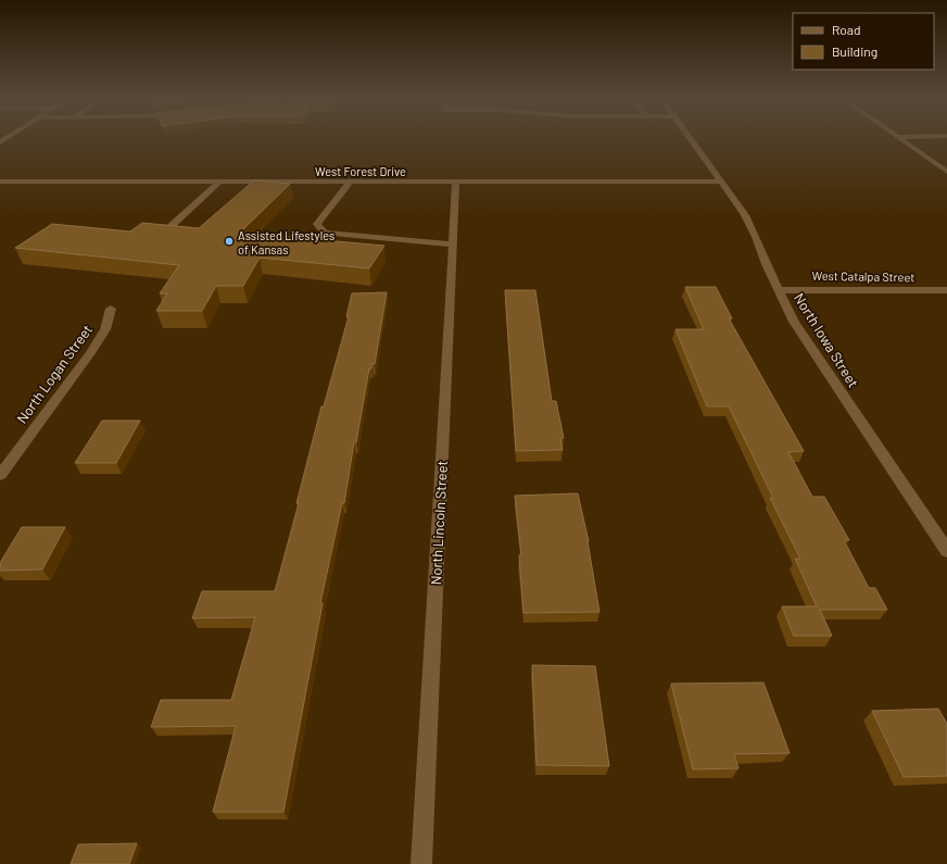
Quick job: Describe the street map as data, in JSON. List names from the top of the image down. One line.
{"streets":{"street":["West Forest Drive","West Catalpa Street","North Iowa Street","North Logan Street","North Lincoln Street"]},"crossings":[["West Forest Drive","North Iowa Street"],["West Forest Drive","North Lincoln Street"],["West Catalpa Street","North Iowa Street"]],"places":["Assisted Lifestyles of Kansas"],"legend":["Road","Building"]}
